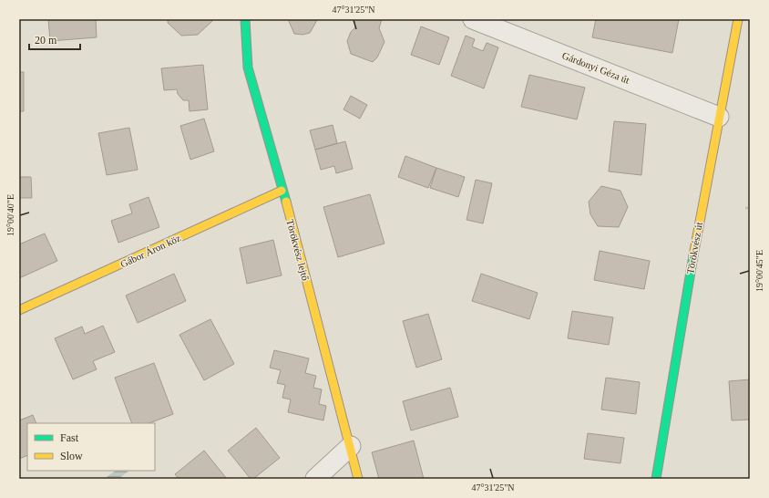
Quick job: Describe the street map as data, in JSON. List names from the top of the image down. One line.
{"streets":{"street":["Gárdonyi Géza út","Törökvész út","Törökvész lejtő","Gábor Áron köz"]},"crossings":[["Gárdonyi Géza út","Törökvész út"],["Törökvész lejtő","Gábor Áron köz"]],"legend":["Fast","Slow"],"scale_bar":"20 m","coordinates":["47°31'25\"N","19°00'40\"E","19°00'45\"E"]}
